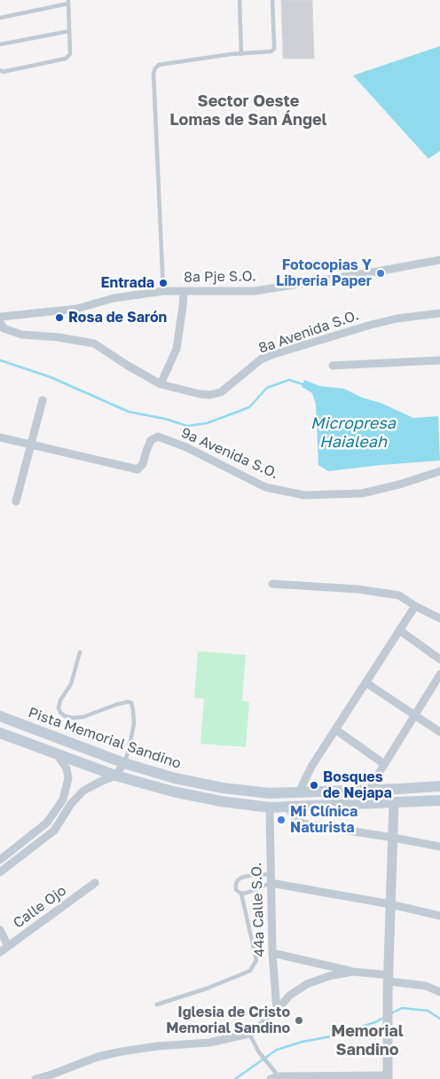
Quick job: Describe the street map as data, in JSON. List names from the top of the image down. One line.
{"streets":{"main road":["Pista Memorial Sandino"],"street":["8a Pje S.O.","8a Avenida S.O.","9a Avenida S.O.","Calle Ojo","44a Calle S.O."]},"crossings":[["Pista Memorial Sandino","44a Calle S.O."]],"districts":["Sector Oeste Lomas de San Ángel","Memorial Sandino"],"water":["Micropresa Haialeah"],"places":["Fotocopias Y Libreria Paper","Entrada","Rosa de Sarón","Bosques de Nejapa","Mi Clínica Naturista","Iglesia de Cristo Memorial Sandino"]}
